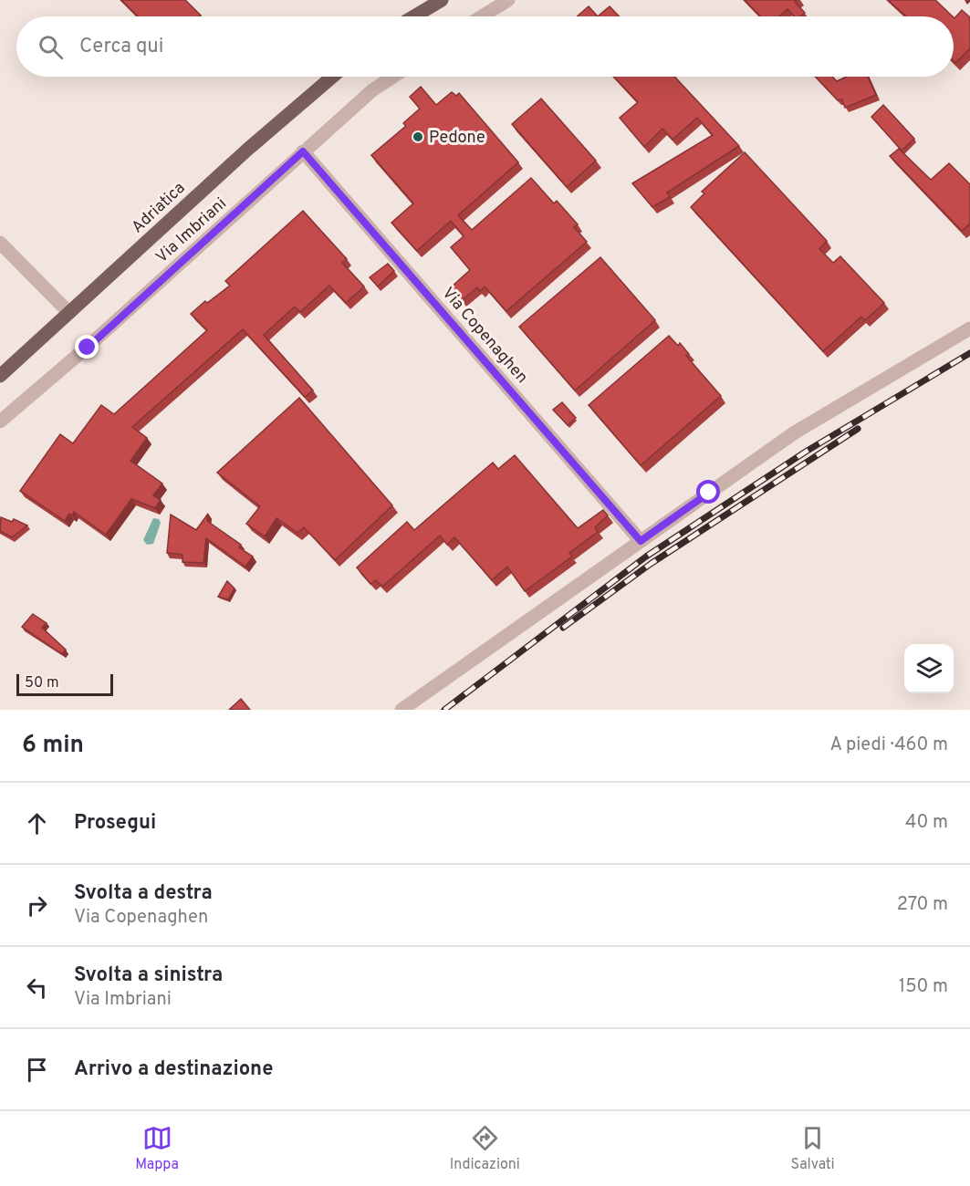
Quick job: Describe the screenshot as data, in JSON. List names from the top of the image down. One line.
{"streets":{"main road":["Adriatica"],"street":["Via Imbriani","Via Copenaghen"]},"crossings":[["Via Imbriani","Via Copenaghen"]],"places":["Pedone"],"scale_bar":"50 m","page":{"search":"Cerca qui","scale":"50 m","heading":["6 min","A piedi · 460 m"],"list":[["Prosegui","40 m"],["Svolta a destra","Via Copenaghen","270 m"],["Svolta a sinistra","Via Imbriani","150 m"],"Arrivo a destinazione"],"nav":["Mappa","Indicazioni","Salvati"]}}
